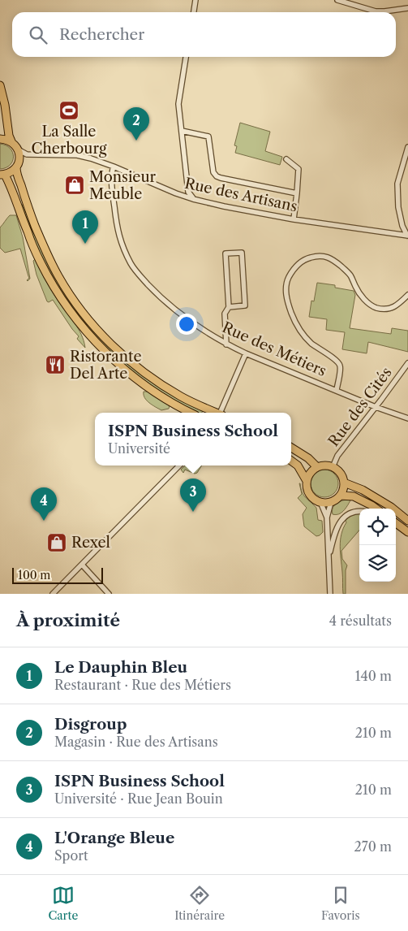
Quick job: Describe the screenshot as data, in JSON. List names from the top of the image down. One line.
{"streets":{"street":["Rue des Artisans","Rue des Métiers","Rue des Cités"]},"crossings":[["Rue des Artisans","Rue des Métiers"],["Rue des Métiers","Rue des Cités"]],"places":{"sports":["La Salle Cherbourg"],"shop":["Monsieur Meuble","Rexel"],"restaurant":["Ristorante Del Arte"]},"scale_bar":"100 m","page":{"search":"Rechercher","pins":["2","1","3","4"],"popup":["ISPN Business School","Université"],"scale":"100 m","heading":["À proximité","4 résultats"],"list":[{"mark":"1","name":"Le Dauphin Bleu","note":"Restaurant · Rue des Métiers","value":"140 m"},{"mark":"2","name":"Disgroup","note":"Magasin · Rue des Artisans","value":"210 m"},{"mark":"3","name":"ISPN Business School","note":"Université · Rue Jean Bouin","value":"210 m"},{"mark":"4","name":"L'Orange Bleue","note":"Sport","value":"270 m"}],"nav":["Carte","Itinéraire","Favoris"]}}
